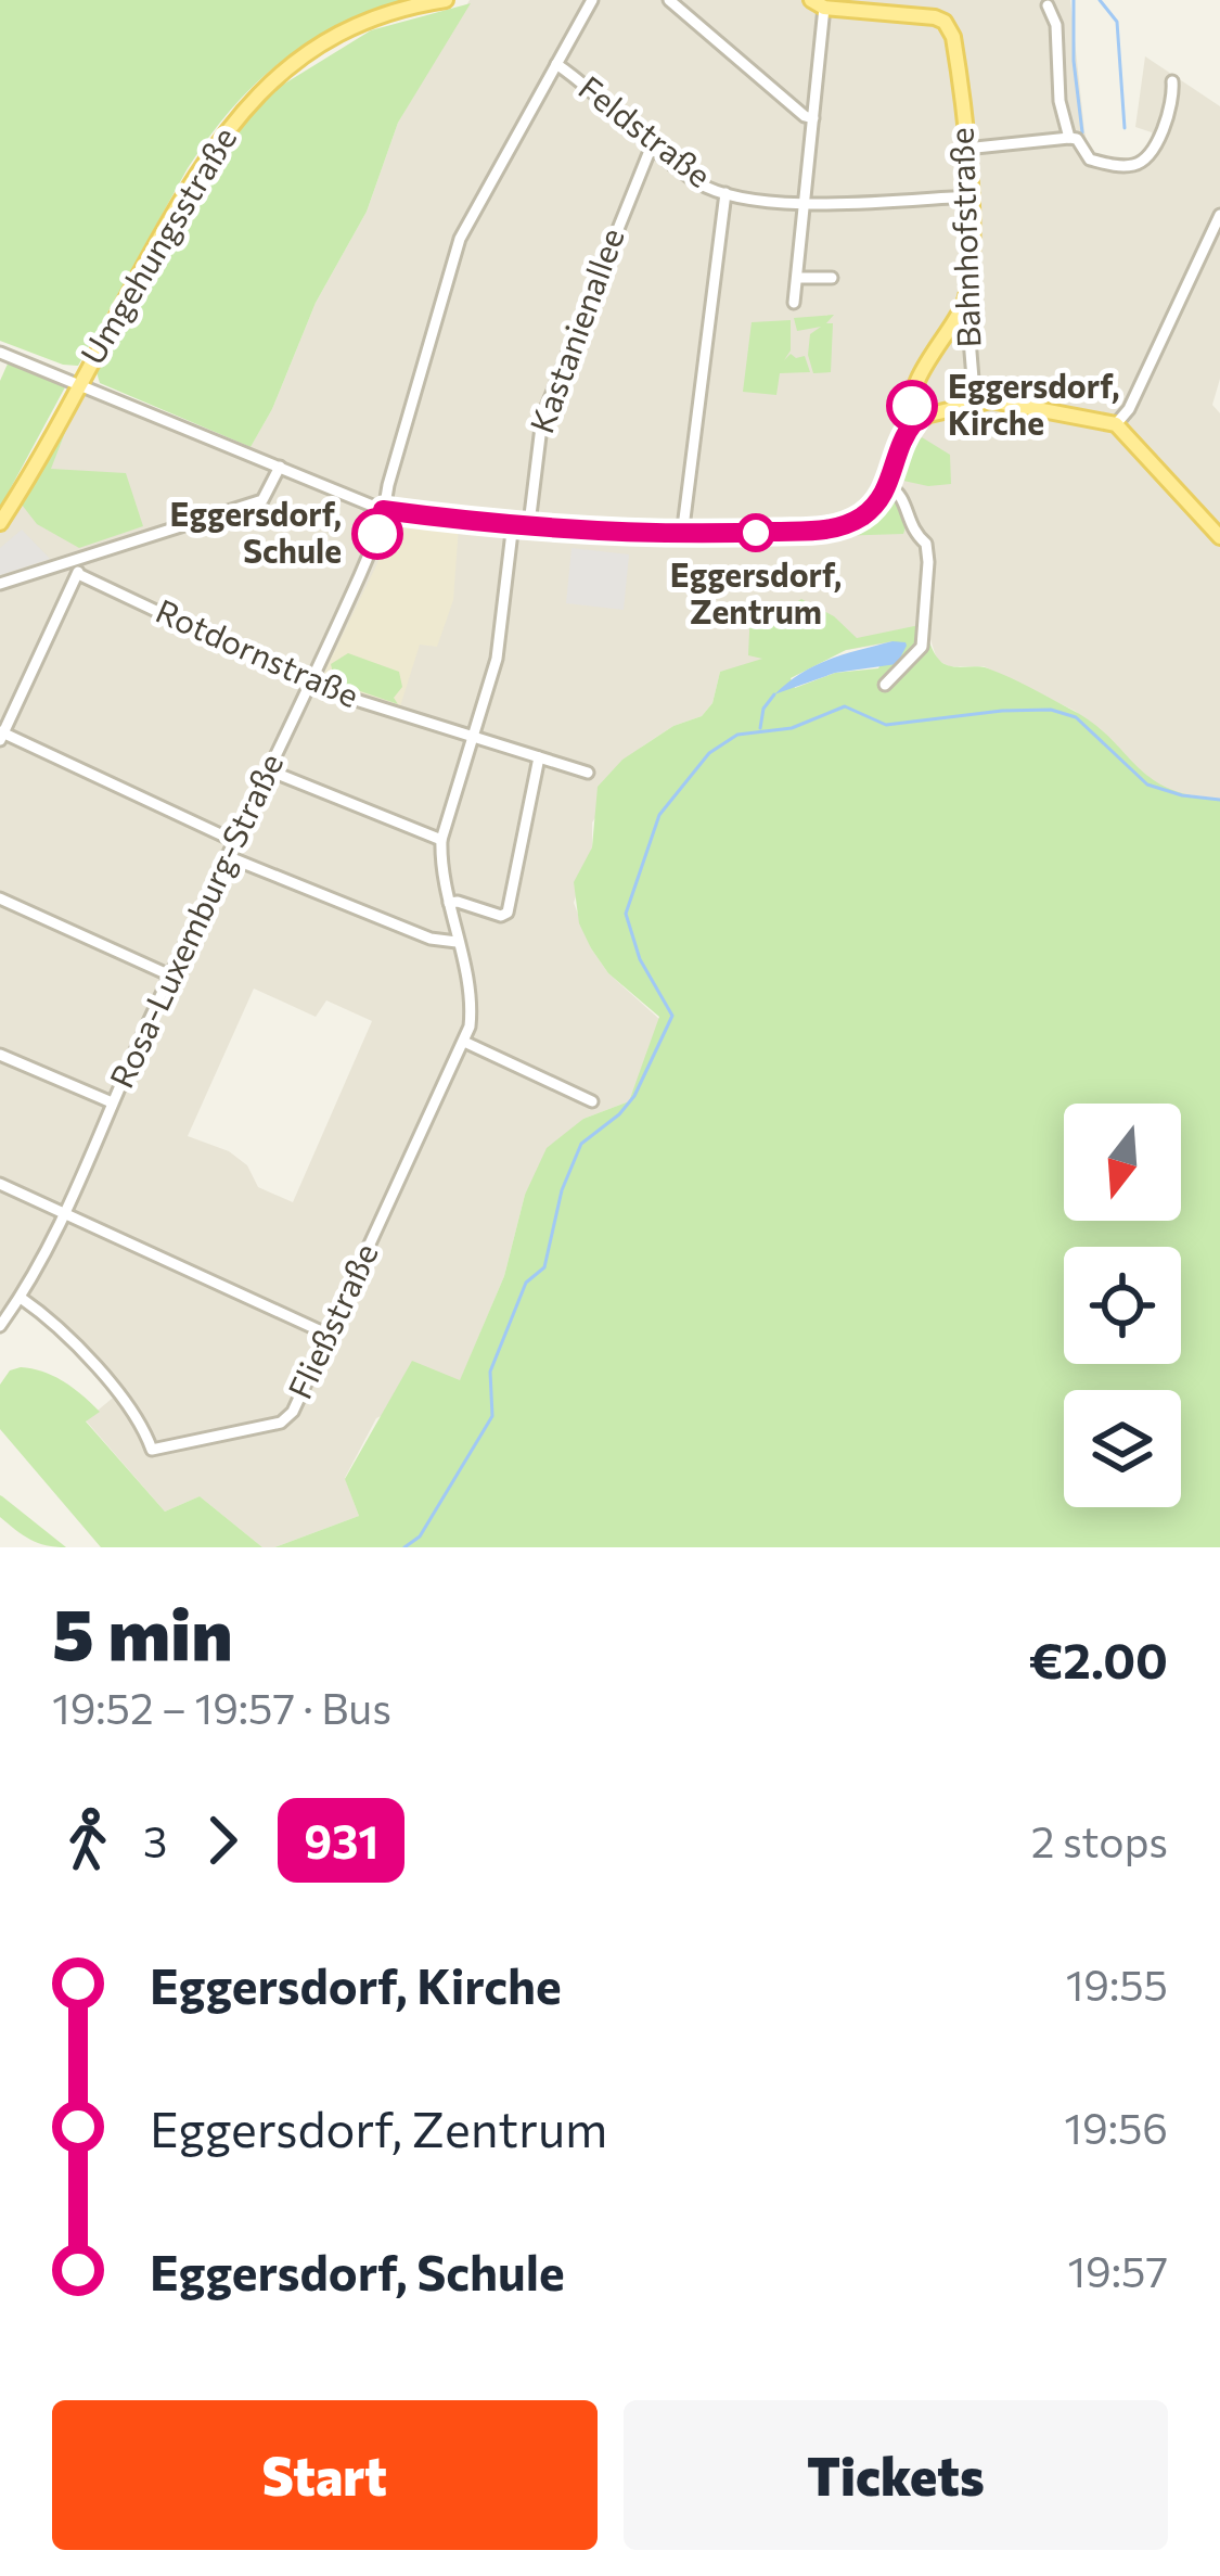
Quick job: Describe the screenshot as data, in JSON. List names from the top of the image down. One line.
{"streets":{"main road":["Bahnhofstraße","Umgehungsstraße"],"street":["Feldstraße","Kastanienallee","Rotdornstraße","Rosa-Luxemburg-Straße","Fließstraße"]},"crossings":[["Feldstraße","Bahnhofstraße"],["Feldstraße","Kastanienallee"],["Feldstraße","Rosa-Luxemburg-Straße"],["Rotdornstraße","Rosa-Luxemburg-Straße"],["Rotdornstraße","Fließstraße"],["Rosa-Luxemburg-Straße","Fließstraße"]],"places":["Eggersdorf, Kirche","Eggersdorf, Zentrum","Eggersdorf, Schule"],"lines":["bus line 931"],"north":"bottom","page":{"heading":["5 min","19:52 – 19:57 · Bus","€2.00"],"legs":["3","931","2 stops"],"list":[{"name":"Eggersdorf, Kirche","value":"19:55"},{"name":"Eggersdorf, Zentrum","value":"19:56"},{"name":"Eggersdorf, Schule","value":"19:57"}],"buttons":["Start","Tickets"]}}
